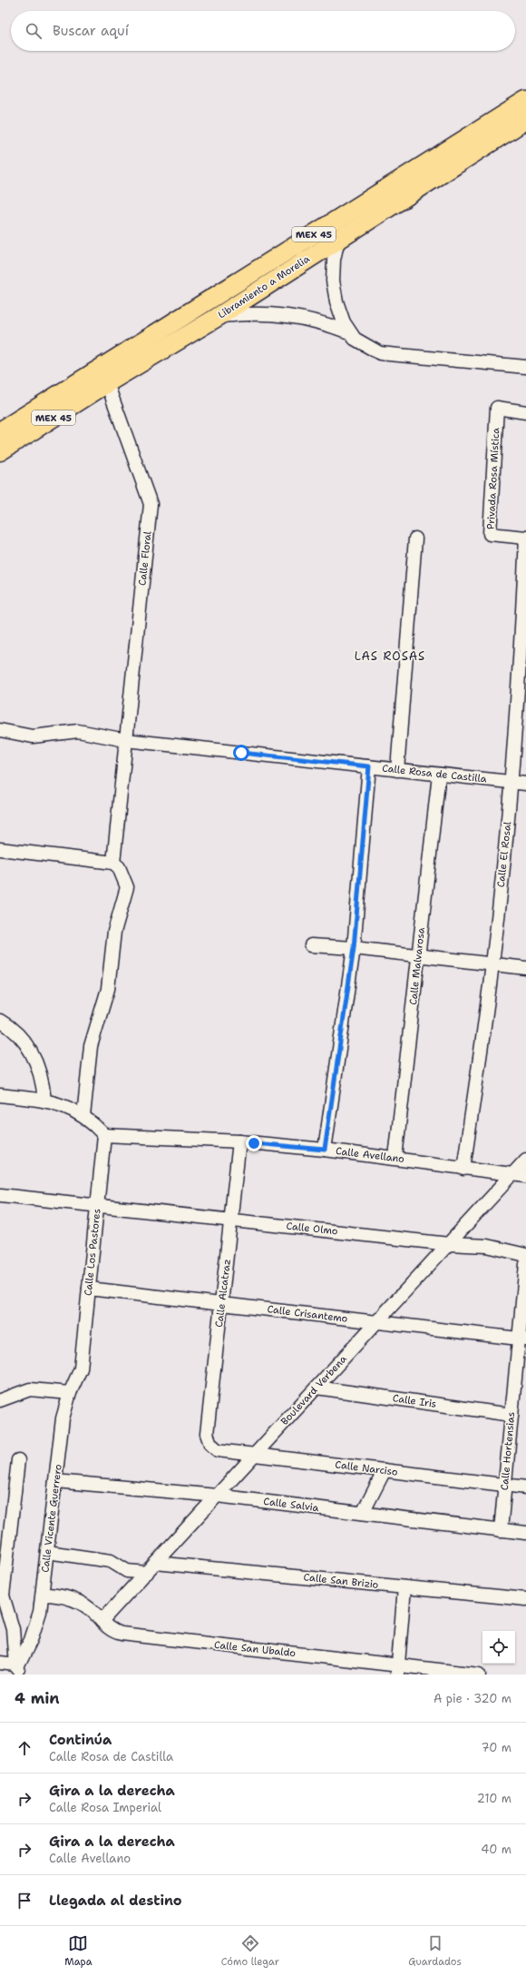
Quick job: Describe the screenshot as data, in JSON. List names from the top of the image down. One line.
{"streets":{"highway":["MEX 45","Libramiento a Morelia"],"street":["Privada Rosa Mística","Calle Floral","Calle Rosa de Castilla","Calle El Rosal","Calle Malvarosa","Calle Avellano","Calle Olmo","Calle Los Pastores","Calle Alcatraz","Calle Crisantemo","Boulevard Verbena","Calle Iris","Calle Hortensias","Calle Narciso","Calle Salvia","Calle Vicente Guerrero","Calle San Brizio","Calle San Ubaldo"]},"crossings":[["Libramiento a Morelia","Calle Floral"],["Privada Rosa Mística","Calle El Rosal"],["Calle Floral","Calle Rosa de Castilla"],["Calle Rosa de Castilla","Calle El Rosal"],["Calle Rosa de Castilla","Calle Malvarosa"],["Calle El Rosal","Calle Avellano"],["Calle Malvarosa","Calle Avellano"],["Calle Avellano","Calle Los Pastores"],["Calle Avellano","Calle Alcatraz"],["Calle Avellano","Boulevard Verbena"],["Calle Olmo","Calle Los Pastores"],["Calle Olmo","Calle Alcatraz"],["Calle Olmo","Boulevard Verbena"],["Calle Los Pastores","Calle Crisantemo"],["Calle Los Pastores","Calle Vicente Guerrero"],["Calle Alcatraz","Calle Crisantemo"],["Calle Alcatraz","Calle Narciso"],["Calle Crisantemo","Boulevard Verbena"],["Calle Crisantemo","Calle Hortensias"],["Boulevard Verbena","Calle Iris"],["Boulevard Verbena","Calle Narciso"],["Boulevard Verbena","Calle Salvia"],["Boulevard Verbena","Calle San Brizio"],["Boulevard Verbena","Calle San Ubaldo"],["Calle Iris","Calle Hortensias"],["Calle Hortensias","Calle Narciso"],["Calle Hortensias","Calle Salvia"],["Calle Salvia","Calle Vicente Guerrero"],["Calle Vicente Guerrero","Calle San Ubaldo"]],"districts":["LAS ROSAS"],"page":{"search":"Buscar aquí","heading":["4 min","A pie · 320 m"],"list":[["Continúa","Calle Rosa de Castilla","70 m"],["Gira a la derecha","Calle Rosa Imperial","210 m"],["Gira a la derecha","Calle Avellano","40 m"],"Llegada al destino"],"nav":["Mapa","Cómo llegar","Guardados"]}}
